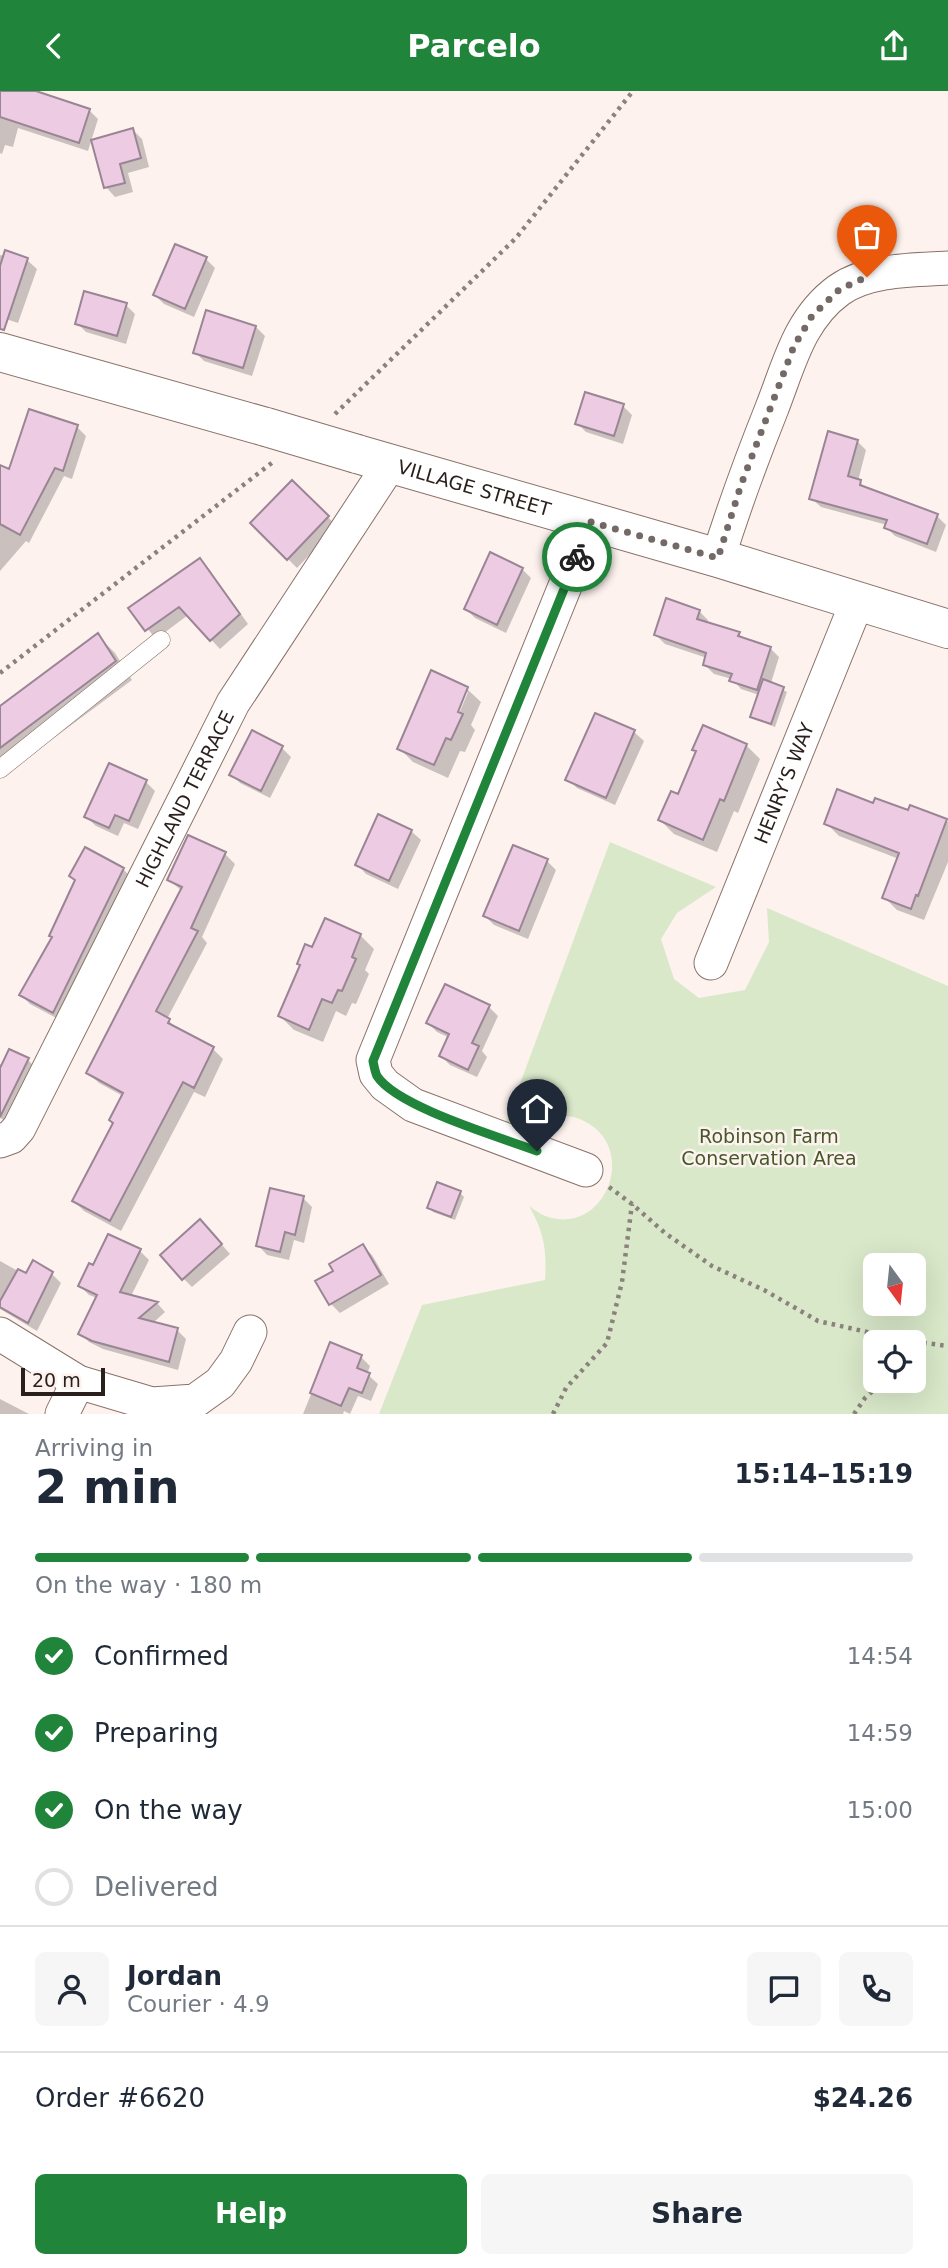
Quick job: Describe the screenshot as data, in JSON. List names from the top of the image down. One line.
{"streets":{"main road":["VILLAGE STREET"],"street":["HENRY'S WAY","HIGHLAND TERRACE"]},"crossings":[["VILLAGE STREET","HENRY'S WAY"],["VILLAGE STREET","HIGHLAND TERRACE"]],"parks":["Robinson Farm Conservation Area"],"scale_bar":"20 m","north":"bottom","page":{"header":"Parcelo","scale":"20 m","heading":["2 min","Arriving in","15:14–15:19"],"panel":["Jordan","Courier · 4.9","Order #6620","$24.26"],"bar":"On the way · 180 m","list":[["Confirmed","14:54"],["Preparing","14:59"],["On the way","15:00"],"Delivered"],"buttons":["Help","Share"]}}
